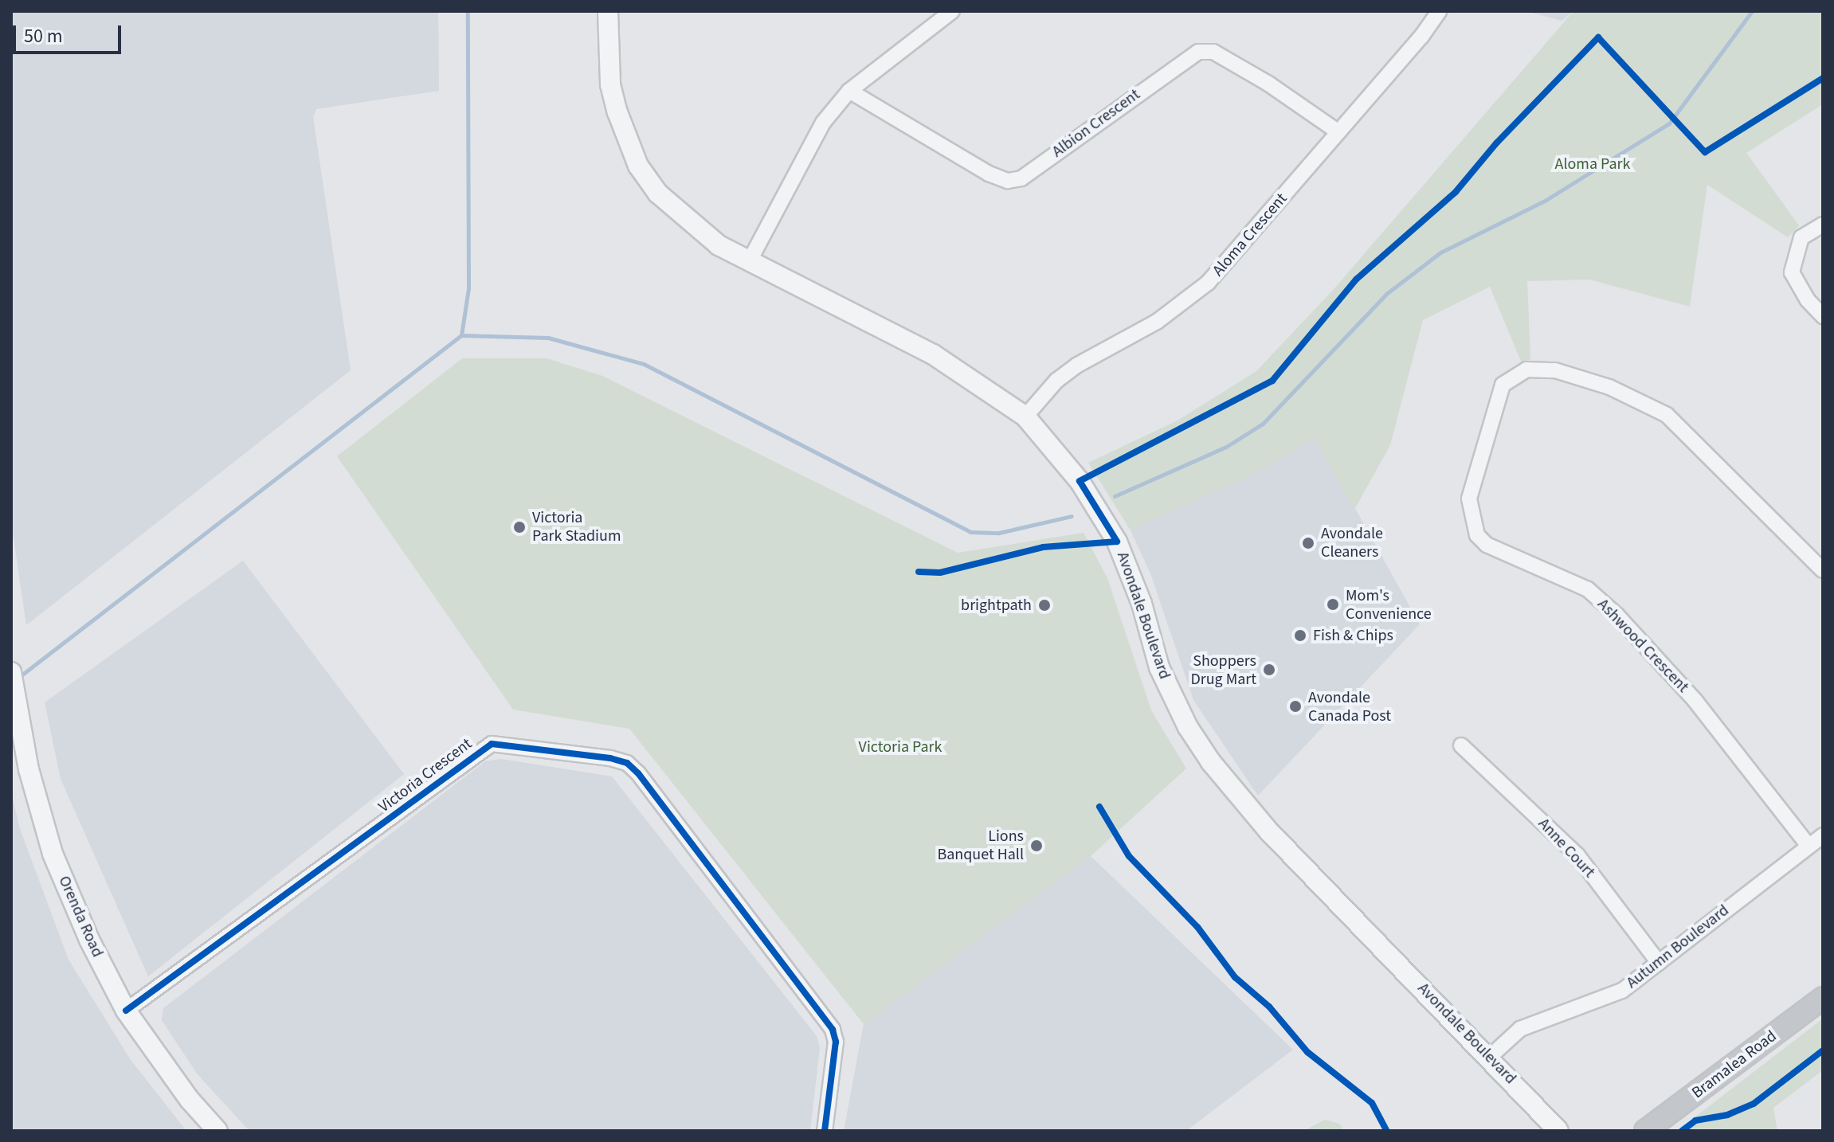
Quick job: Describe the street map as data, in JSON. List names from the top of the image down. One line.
{"streets":{"main road":["Bramalea Road"],"street":["Albion Crescent","Aloma Crescent","Avondale Boulevard","Ashwood Crescent","Victoria Crescent","Anne Court","Orenda Road","Autumn Boulevard"]},"crossings":[["Albion Crescent","Aloma Crescent"],["Aloma Crescent","Avondale Boulevard"],["Avondale Boulevard","Autumn Boulevard"],["Ashwood Crescent","Autumn Boulevard"],["Victoria Crescent","Orenda Road"],["Anne Court","Autumn Boulevard"]],"parks":["Aloma Park","Victoria Park"],"places":["Victoria Park Stadium","Avondale Cleaners","Mom's Convenience","brightpath","Fish & Chips","Shoppers Drug Mart","Avondale Canada Post","Lions Banquet Hall"],"scale_bar":"50 m"}
